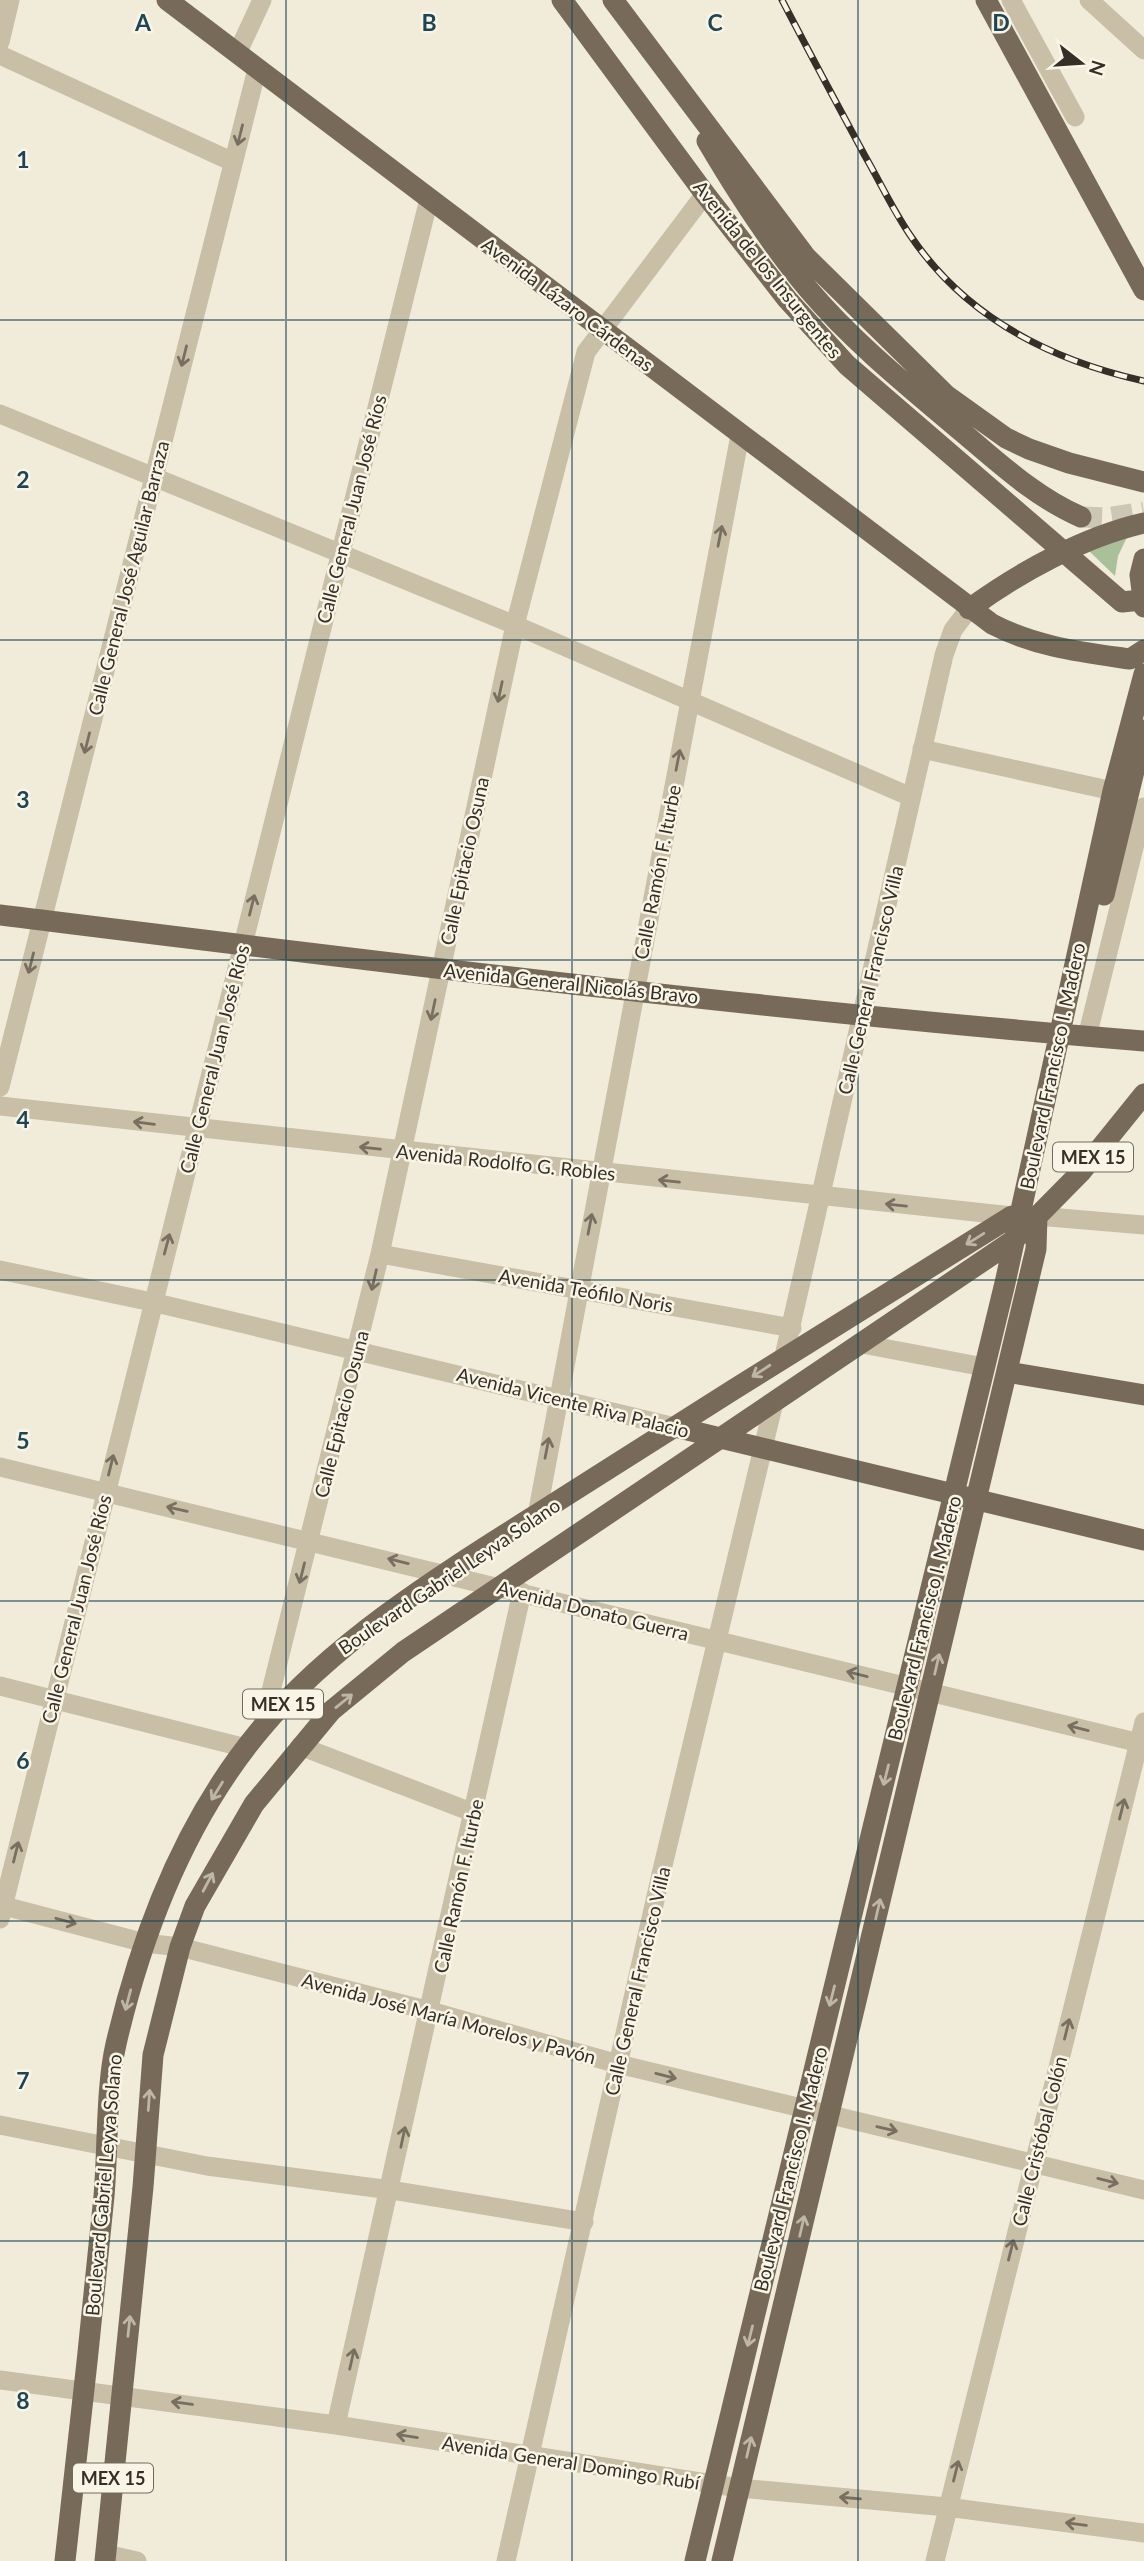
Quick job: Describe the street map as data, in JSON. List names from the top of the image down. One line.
{"streets":{"main road":["Avenida de los Insurgentes","Avenida Lázaro Cárdenas","Avenida General Nicolás Bravo","Boulevard Francisco I. Madero","MEX 15","Avenida Vicente Riva Palacio","Boulevard Gabriel Leyva Solano"],"street":["Calle General Juan José Ríos","Calle General José Aguilar Barraza","Calle Epitacio Osuna","Calle Ramón F. Iturbe","Calle General Francisco Villa","Avenida Rodolfo G. Robles","Avenida Teófilo Noris","Avenida Donato Guerra","Avenida José María Morelos y Pavón","Calle Cristóbal Colón","Avenida General Domingo Rubí"]},"crossings":[["Avenida de los Insurgentes","Calle Epitacio Osuna"],["Avenida Lázaro Cárdenas","Calle General Juan José Ríos"],["Avenida Lázaro Cárdenas","Calle General José Aguilar Barraza"],["Avenida Lázaro Cárdenas","Calle Epitacio Osuna"],["Avenida Lázaro Cárdenas","Calle Ramón F. Iturbe"],["Avenida Lázaro Cárdenas","Calle General Francisco Villa"],["Calle General Juan José Ríos","Avenida General Nicolás Bravo"],["Calle General Juan José Ríos","Avenida Rodolfo G. Robles"],["Calle General Juan José Ríos","Avenida Vicente Riva Palacio"],["Calle General Juan José Ríos","Avenida Donato Guerra"],["Calle General Juan José Ríos","Avenida José María Morelos y Pavón"],["Calle General José Aguilar Barraza","Avenida General Nicolás Bravo"],["Calle Epitacio Osuna","Avenida General Nicolás Bravo"],["Calle Epitacio Osuna","Avenida Rodolfo G. Robles"],["Calle Epitacio Osuna","Avenida Teófilo Noris"],["Calle Epitacio Osuna","Avenida Vicente Riva Palacio"],["Calle Epitacio Osuna","Boulevard Gabriel Leyva Solano"],["Calle Epitacio Osuna","Avenida Donato Guerra"],["Calle Ramón F. Iturbe","Avenida General Nicolás Bravo"],["Calle Ramón F. Iturbe","Avenida Rodolfo G. Robles"],["Calle Ramón F. Iturbe","Avenida Teófilo Noris"],["Calle Ramón F. Iturbe","Avenida Vicente Riva Palacio"],["Calle Ramón F. Iturbe","Boulevard Gabriel Leyva Solano"],["Calle Ramón F. Iturbe","Avenida Donato Guerra"],["Calle Ramón F. Iturbe","Avenida José María Morelos y Pavón"],["Calle Ramón F. Iturbe","Avenida General Domingo Rubí"],["Calle General Francisco Villa","Avenida General Nicolás Bravo"],["Calle General Francisco Villa","Avenida Rodolfo G. Robles"],["Calle General Francisco Villa","Avenida Teófilo Noris"],["Calle General Francisco Villa","Avenida Vicente Riva Palacio"],["Calle General Francisco Villa","Boulevard Gabriel Leyva Solano"],["Calle General Francisco Villa","Avenida Donato Guerra"],["Calle General Francisco Villa","Avenida José María Morelos y Pavón"],["Calle General Francisco Villa","Avenida General Domingo Rubí"],["Avenida General Nicolás Bravo","Boulevard Francisco I. Madero"],["Boulevard Francisco I. Madero","Avenida Rodolfo G. Robles"],["Boulevard Francisco I. Madero","Avenida Vicente Riva Palacio"],["Boulevard Francisco I. Madero","Boulevard Gabriel Leyva Solano"],["Boulevard Francisco I. Madero","Avenida Donato Guerra"],["Boulevard Francisco I. Madero","Avenida José María Morelos y Pavón"],["Boulevard Francisco I. Madero","Avenida General Domingo Rubí"],["Avenida Rodolfo G. Robles","Boulevard Gabriel Leyva Solano"],["Avenida Vicente Riva Palacio","Boulevard Gabriel Leyva Solano"],["Boulevard Gabriel Leyva Solano","Avenida Donato Guerra"],["Boulevard Gabriel Leyva Solano","Avenida José María Morelos y Pavón"],["Boulevard Gabriel Leyva Solano","Avenida General Domingo Rubí"],["Avenida Donato Guerra","Calle Cristóbal Colón"],["Avenida José María Morelos y Pavón","Calle Cristóbal Colón"],["Calle Cristóbal Colón","Avenida General Domingo Rubí"]],"one_way":["Calle General Juan José Ríos","Calle General José Aguilar Barraza","Calle Epitacio Osuna","Calle Ramón F. Iturbe","Avenida Rodolfo G. Robles","Avenida Donato Guerra","Avenida José María Morelos y Pavón","Calle Cristóbal Colón","Avenida General Domingo Rubí"],"north":"right","grid":{"columns":["A","B","C","D"],"rows":["1","2","3","4","5","6","7","8"]}}
